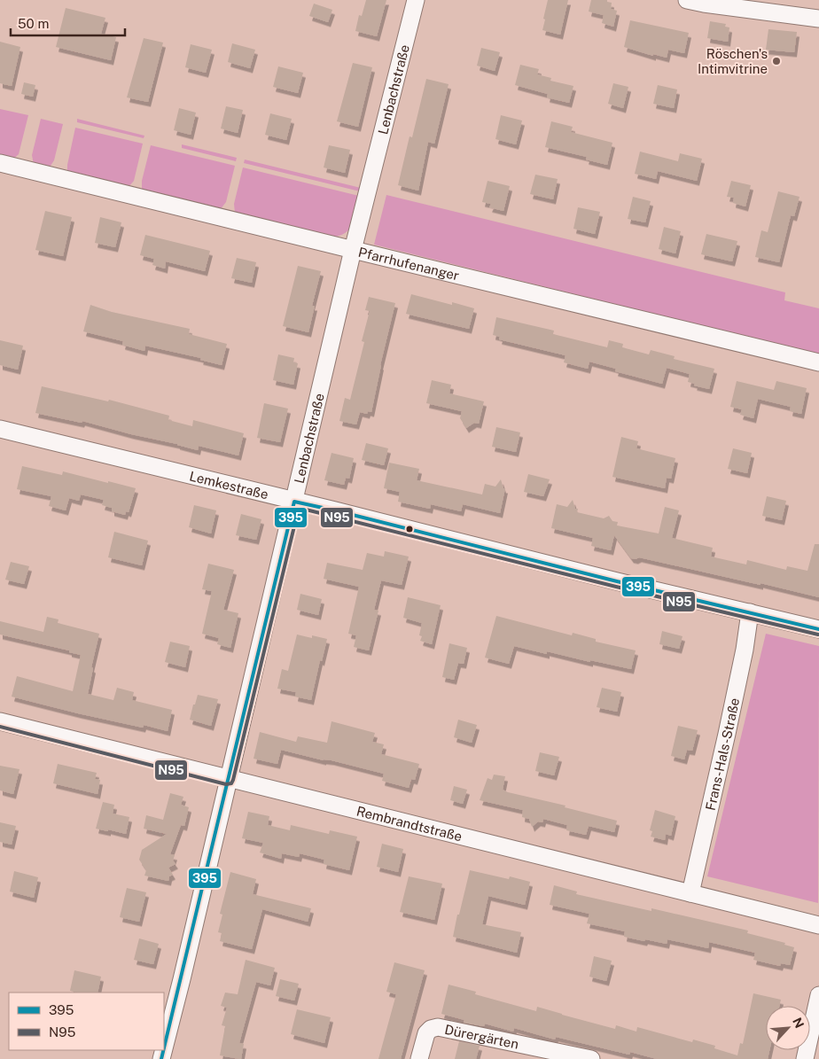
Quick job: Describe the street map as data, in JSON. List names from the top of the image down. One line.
{"streets":{"street":["Lenbachstraße","Pfarrhufenanger","Lemkestraße","Frans-Hals-Straße","Rembrandtstraße","Dürergärten"]},"crossings":[["Lenbachstraße","Pfarrhufenanger"],["Lenbachstraße","Lemkestraße"],["Lenbachstraße","Rembrandtstraße"],["Lemkestraße","Frans-Hals-Straße"],["Frans-Hals-Straße","Rembrandtstraße"]],"places":["Röschen's Intimvitrine"],"lines":["transit line 395","transit line N95"],"legend":["395","N95"],"scale_bar":"50 m","north":"top right"}
